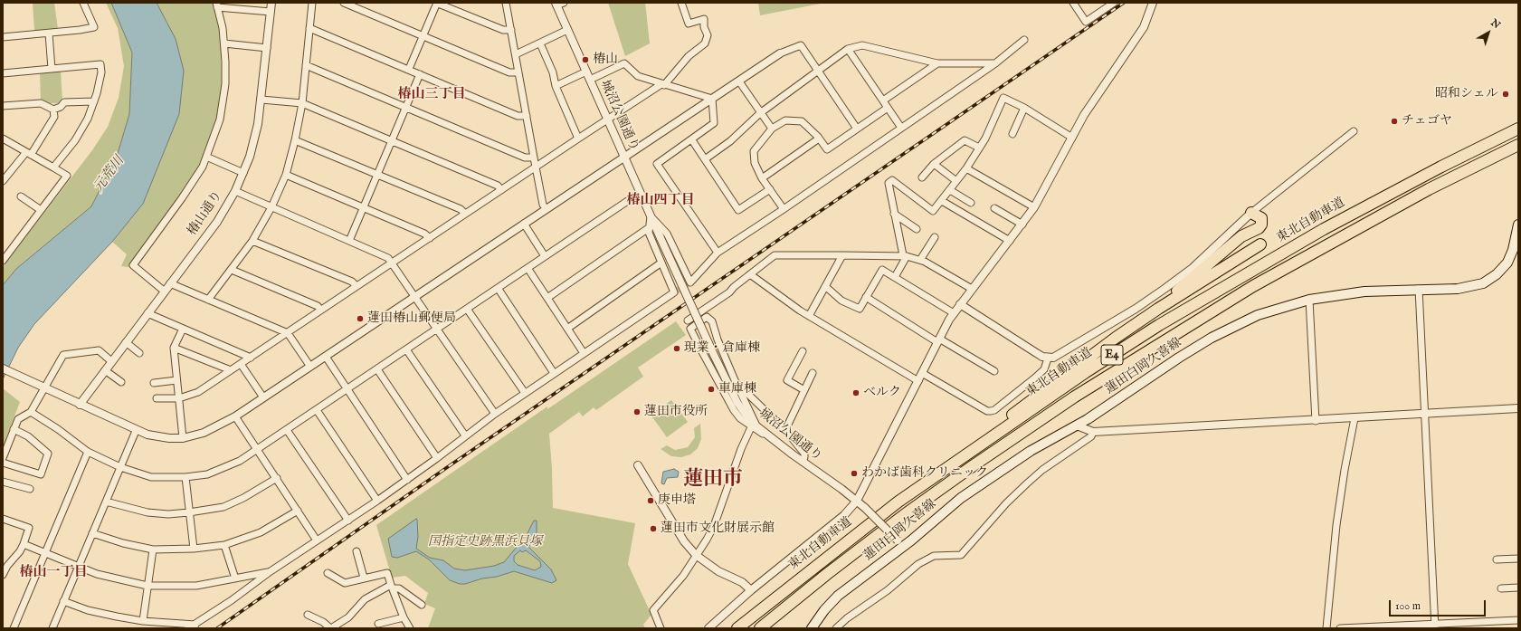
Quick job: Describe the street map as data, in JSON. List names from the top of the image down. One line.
{"streets":{"highway":["東北自動車道","E4"],"main road":["蓮田白岡久喜線"],"street":["城沼公園通り","椿山通り"]},"crossings":[["城沼公園通り","蓮田白岡久喜線"]],"districts":["椿山三丁目","椿山四丁目","蓮田市","椿山一丁目"],"water":["元荒川"],"parks":["国指定史跡黒浜貝塚"],"places":["椿山","昭和シェル","チェゴヤ","蓮田椿山郵便局","現業・倉庫棟","車庫棟","ベルク","蓮田市役所","わかば歯科クリニック","庚申塔","蓮田市文化財展示館"],"scale_bar":"100 m","north":"top right"}
